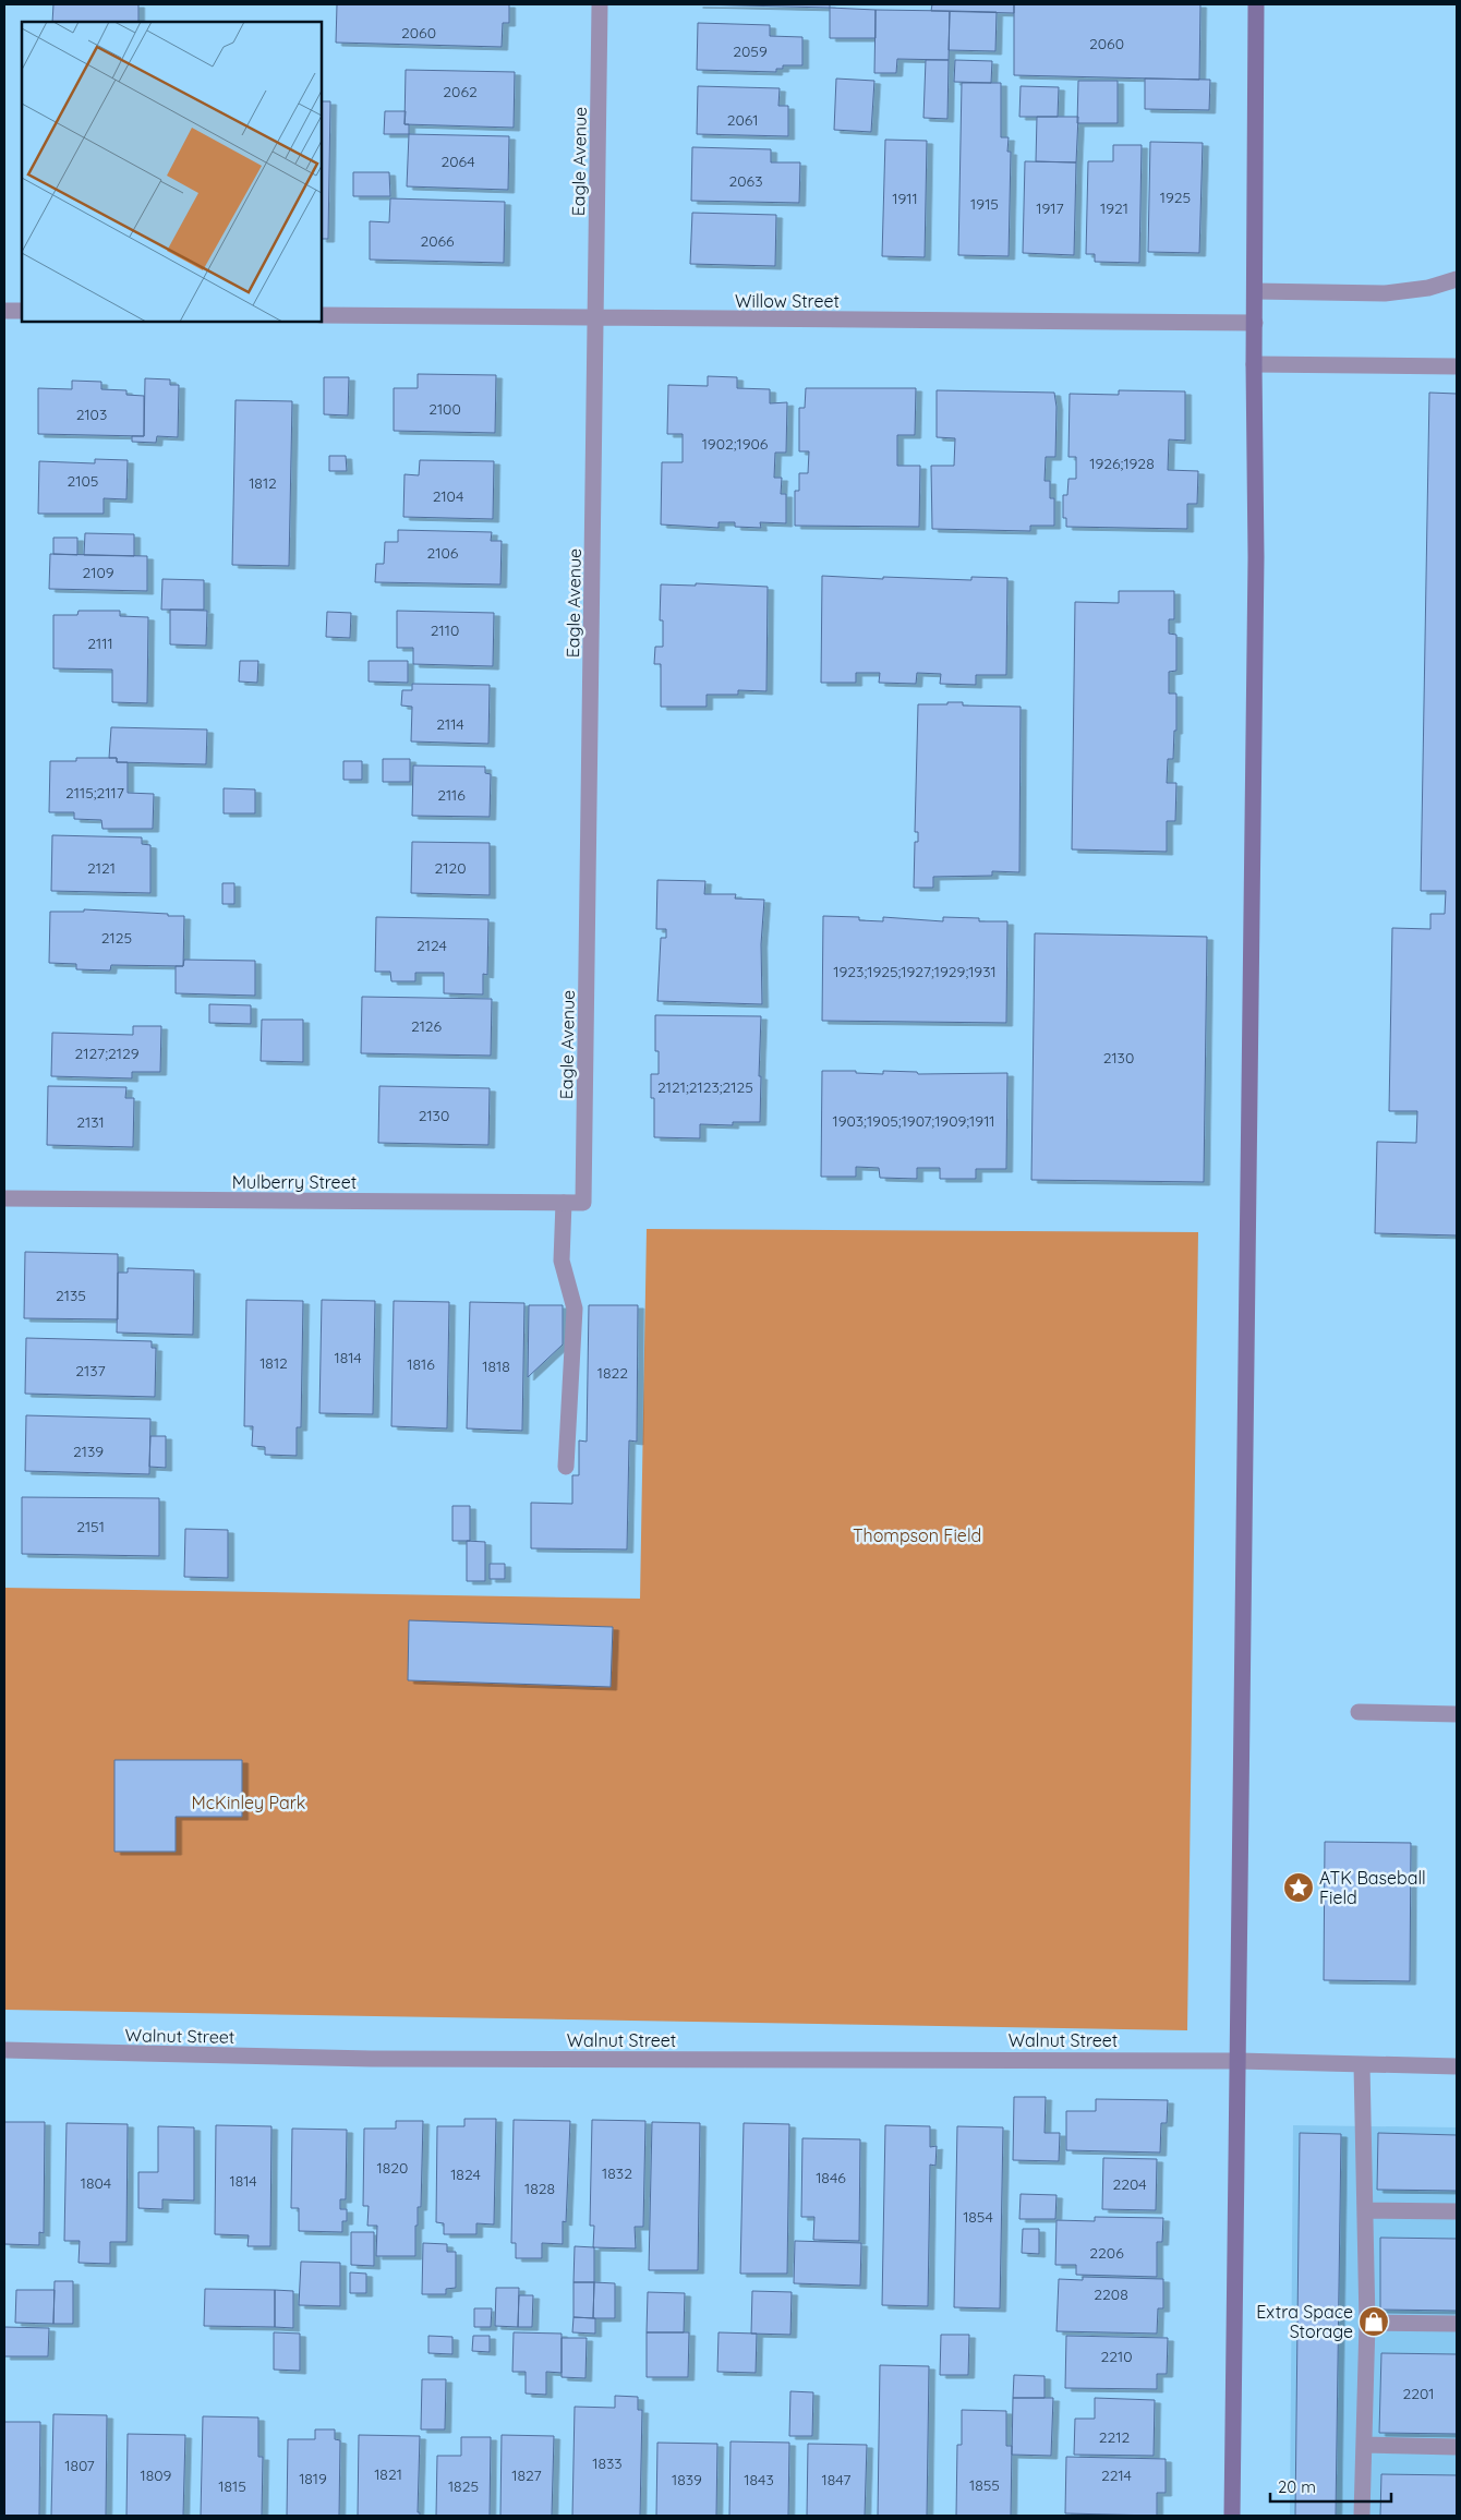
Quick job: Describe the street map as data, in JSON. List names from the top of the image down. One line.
{"streets":{"street":["Eagle Avenue","Willow Street","Mulberry Street","Walnut Street"]},"crossings":[["Eagle Avenue","Willow Street"],["Eagle Avenue","Mulberry Street"]],"parks":["Thompson Field","McKinley Park"],"places":{"place":["ATK Baseball Field"],"shop":["Extra Space Storage"]},"house_numbers":["2060","2060","2059","2062","2061","2064","2063","1925","1911","1915","1917","1921","2066","2100","2103","1902;1906","1926;1928","2105","1812","2104","2106","2109","2110","2111","2114","2115;2117","2116","2121","2120","2125","2124","1923;1925;1927;1929;1931","2126","2127;2129","2130","2121;2123;2125","2130","1903;1905;1907;1909;1911","2131","2135","1814","1812","1816","1818","2137","1822","2139","2151","1820","1832","1824","1846","1814","1804","2204","1828","1854","2206","2208","2210","2201","2212","1833","1807","1821","1809","1827","2214","1819","1839","1843","1847","1855","1815","1825"],"scale_bar":"20 m"}
